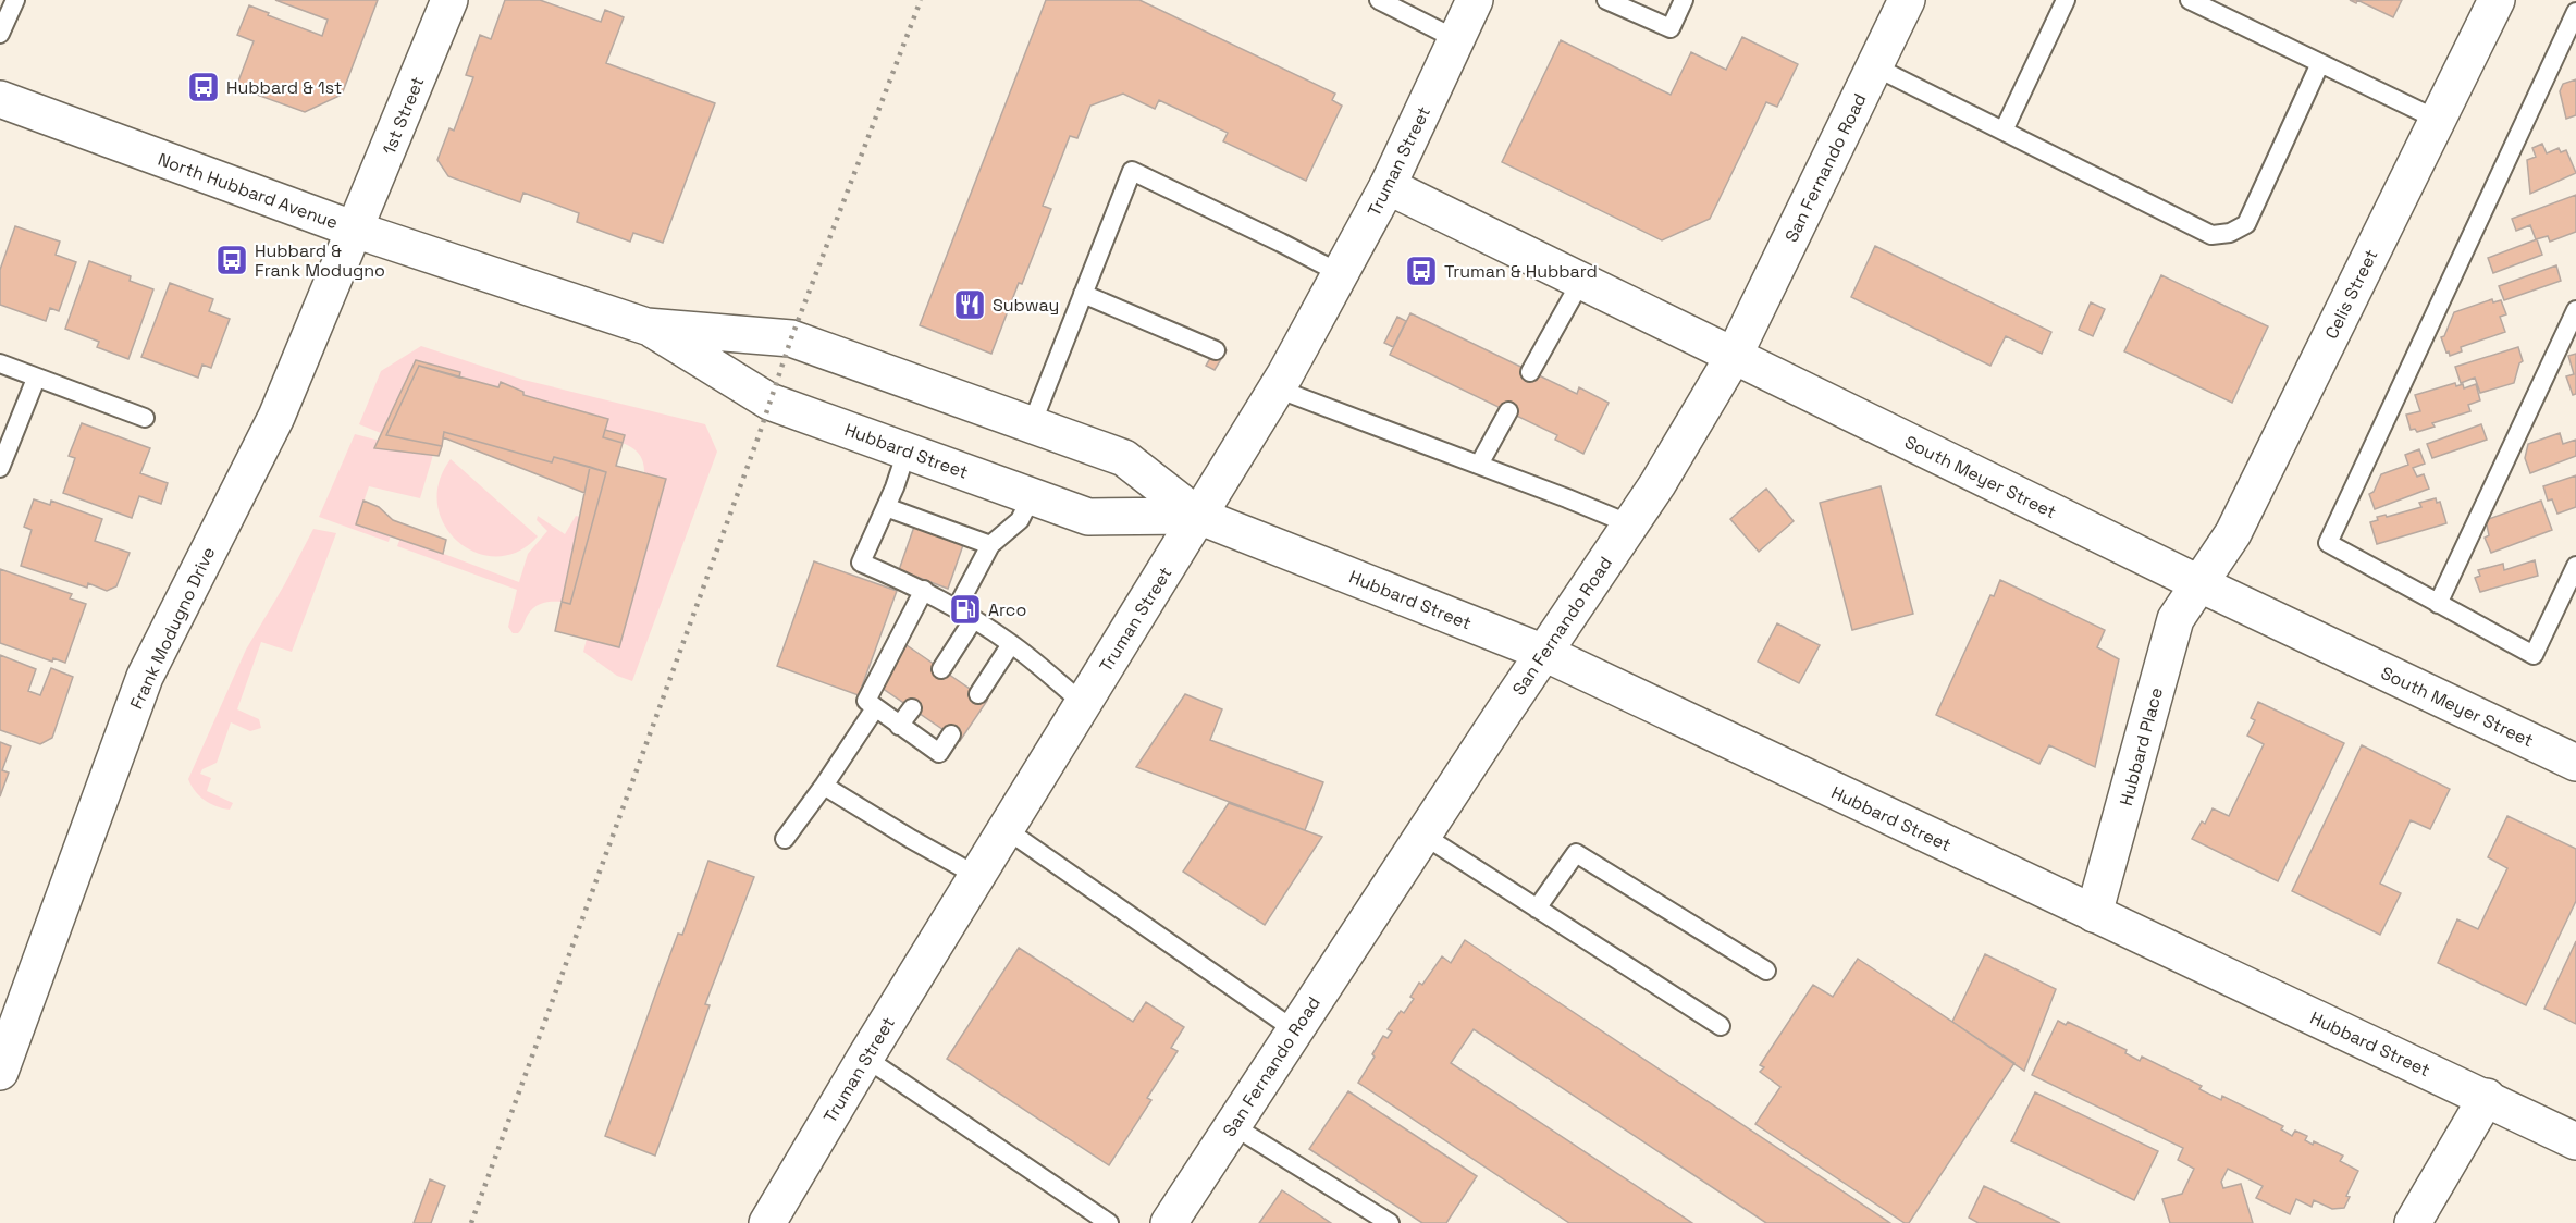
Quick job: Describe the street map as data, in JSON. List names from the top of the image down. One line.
{"streets":{"main road":["1st Street","Truman Street","San Fernando Road","North Hubbard Avenue","Celis Street","Hubbard Street","South Meyer Street","Frank Modugno Drive","Hubbard Place"]},"crossings":[["1st Street","North Hubbard Avenue"],["1st Street","Frank Modugno Drive"],["Truman Street","Hubbard Street"],["Truman Street","South Meyer Street"],["San Fernando Road","Hubbard Street"],["San Fernando Road","South Meyer Street"],["North Hubbard Avenue","Hubbard Street"],["North Hubbard Avenue","Frank Modugno Drive"],["Celis Street","South Meyer Street"],["Celis Street","Hubbard Place"],["Hubbard Street","Hubbard Place"],["South Meyer Street","Hubbard Place"]],"places":{"bus stop":["Hubbard & 1st","Hubbard & Frank Modugno","Truman & Hubbard"],"restaurant":["Subway"],"fuel station":["Arco"]}}
